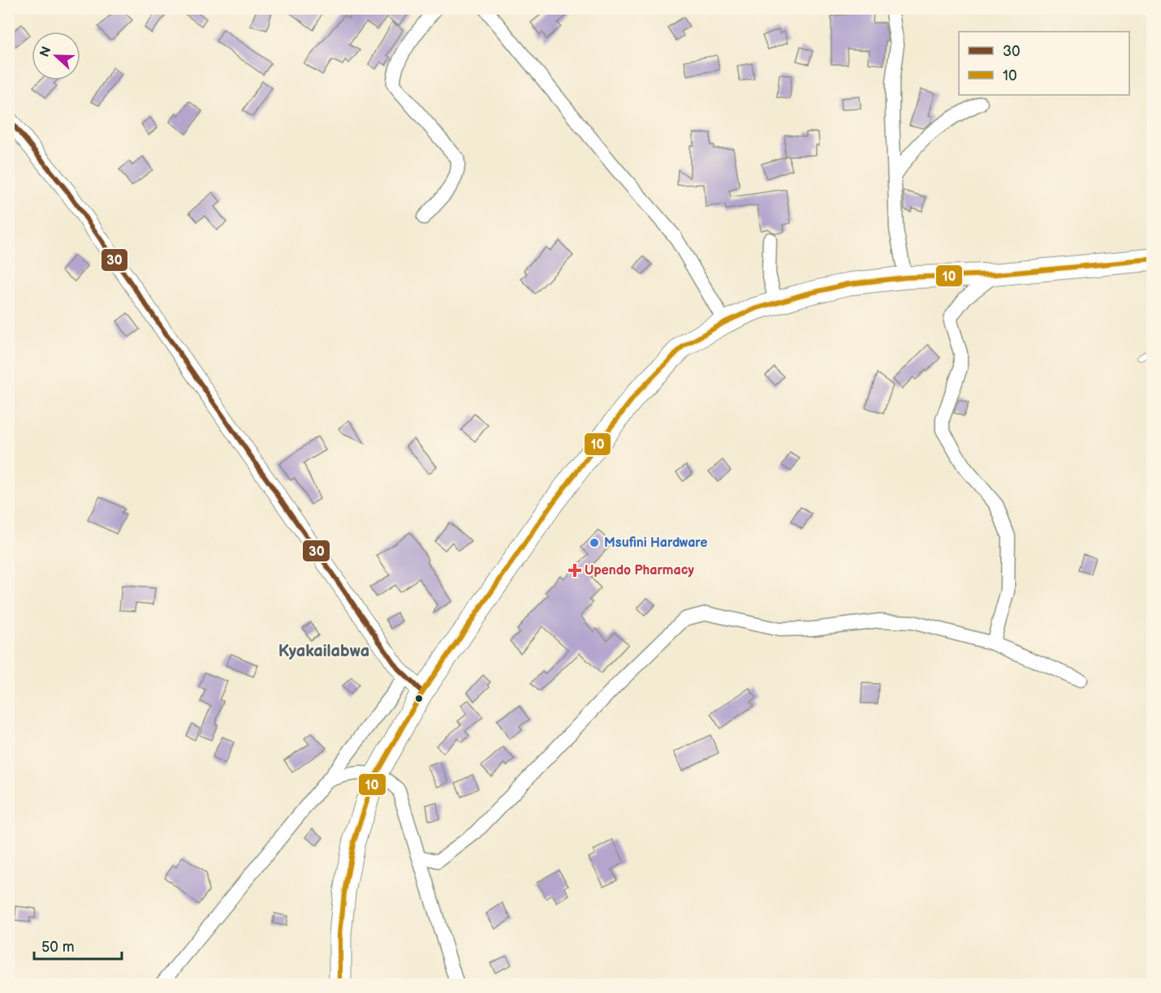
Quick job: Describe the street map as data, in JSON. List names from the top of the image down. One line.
{"districts":["Kyakailabwa"],"places":{"other":["Msufini Hardware"],"health":["Upendo Pharmacy"]},"lines":["transit line 30","transit line 10"],"legend":["30","10"],"scale_bar":"50 m","north":"left"}
